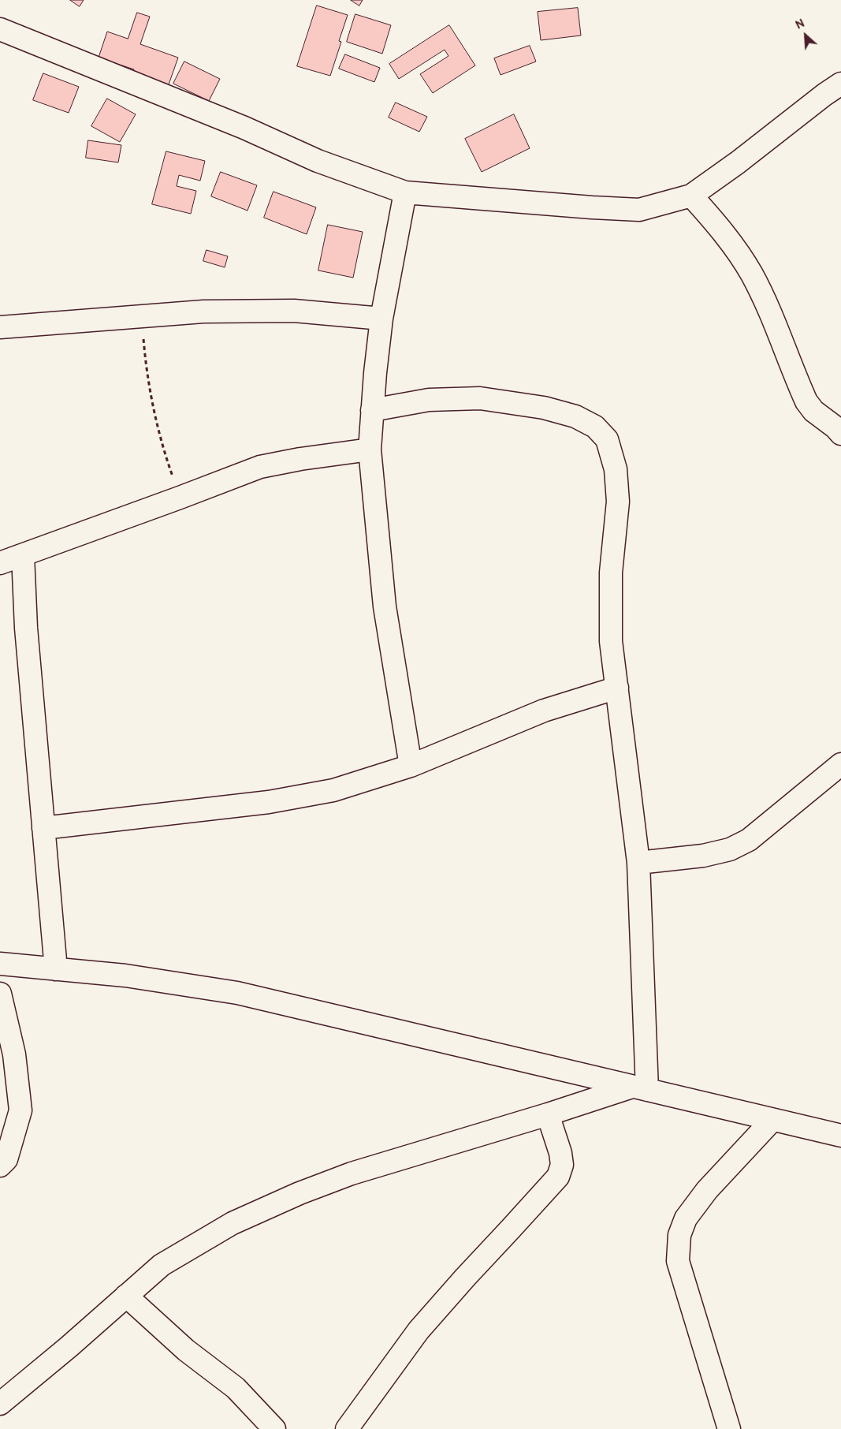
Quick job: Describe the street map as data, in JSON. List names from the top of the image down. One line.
{"north":"top left"}
